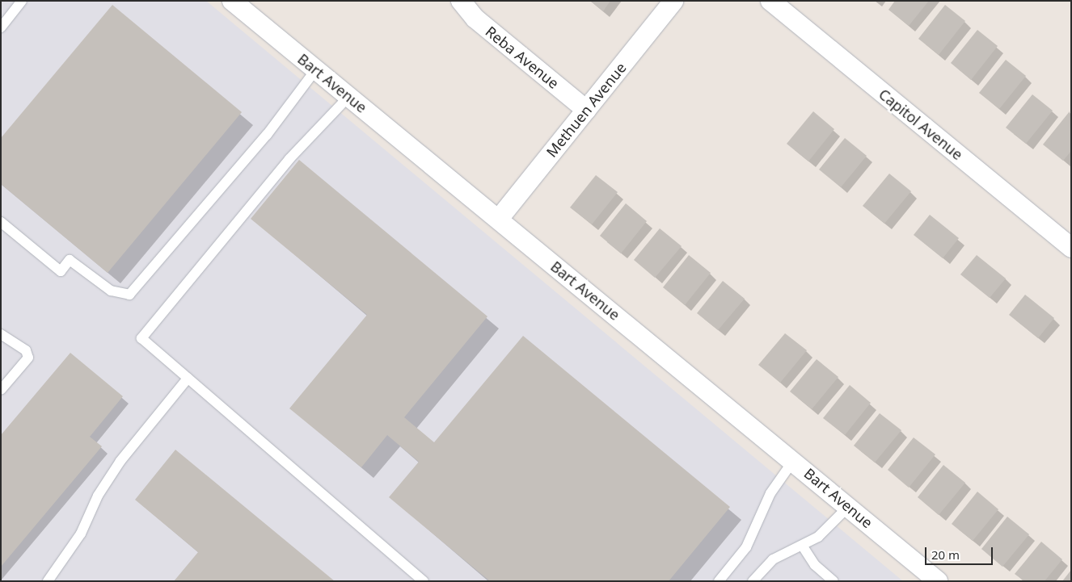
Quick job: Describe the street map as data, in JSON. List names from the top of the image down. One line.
{"streets":{"street":["Reba Avenue","Bart Avenue","Methuen Avenue","Capitol Avenue"]},"crossings":[["Reba Avenue","Methuen Avenue"],["Bart Avenue","Methuen Avenue"]],"scale_bar":"20 m"}
